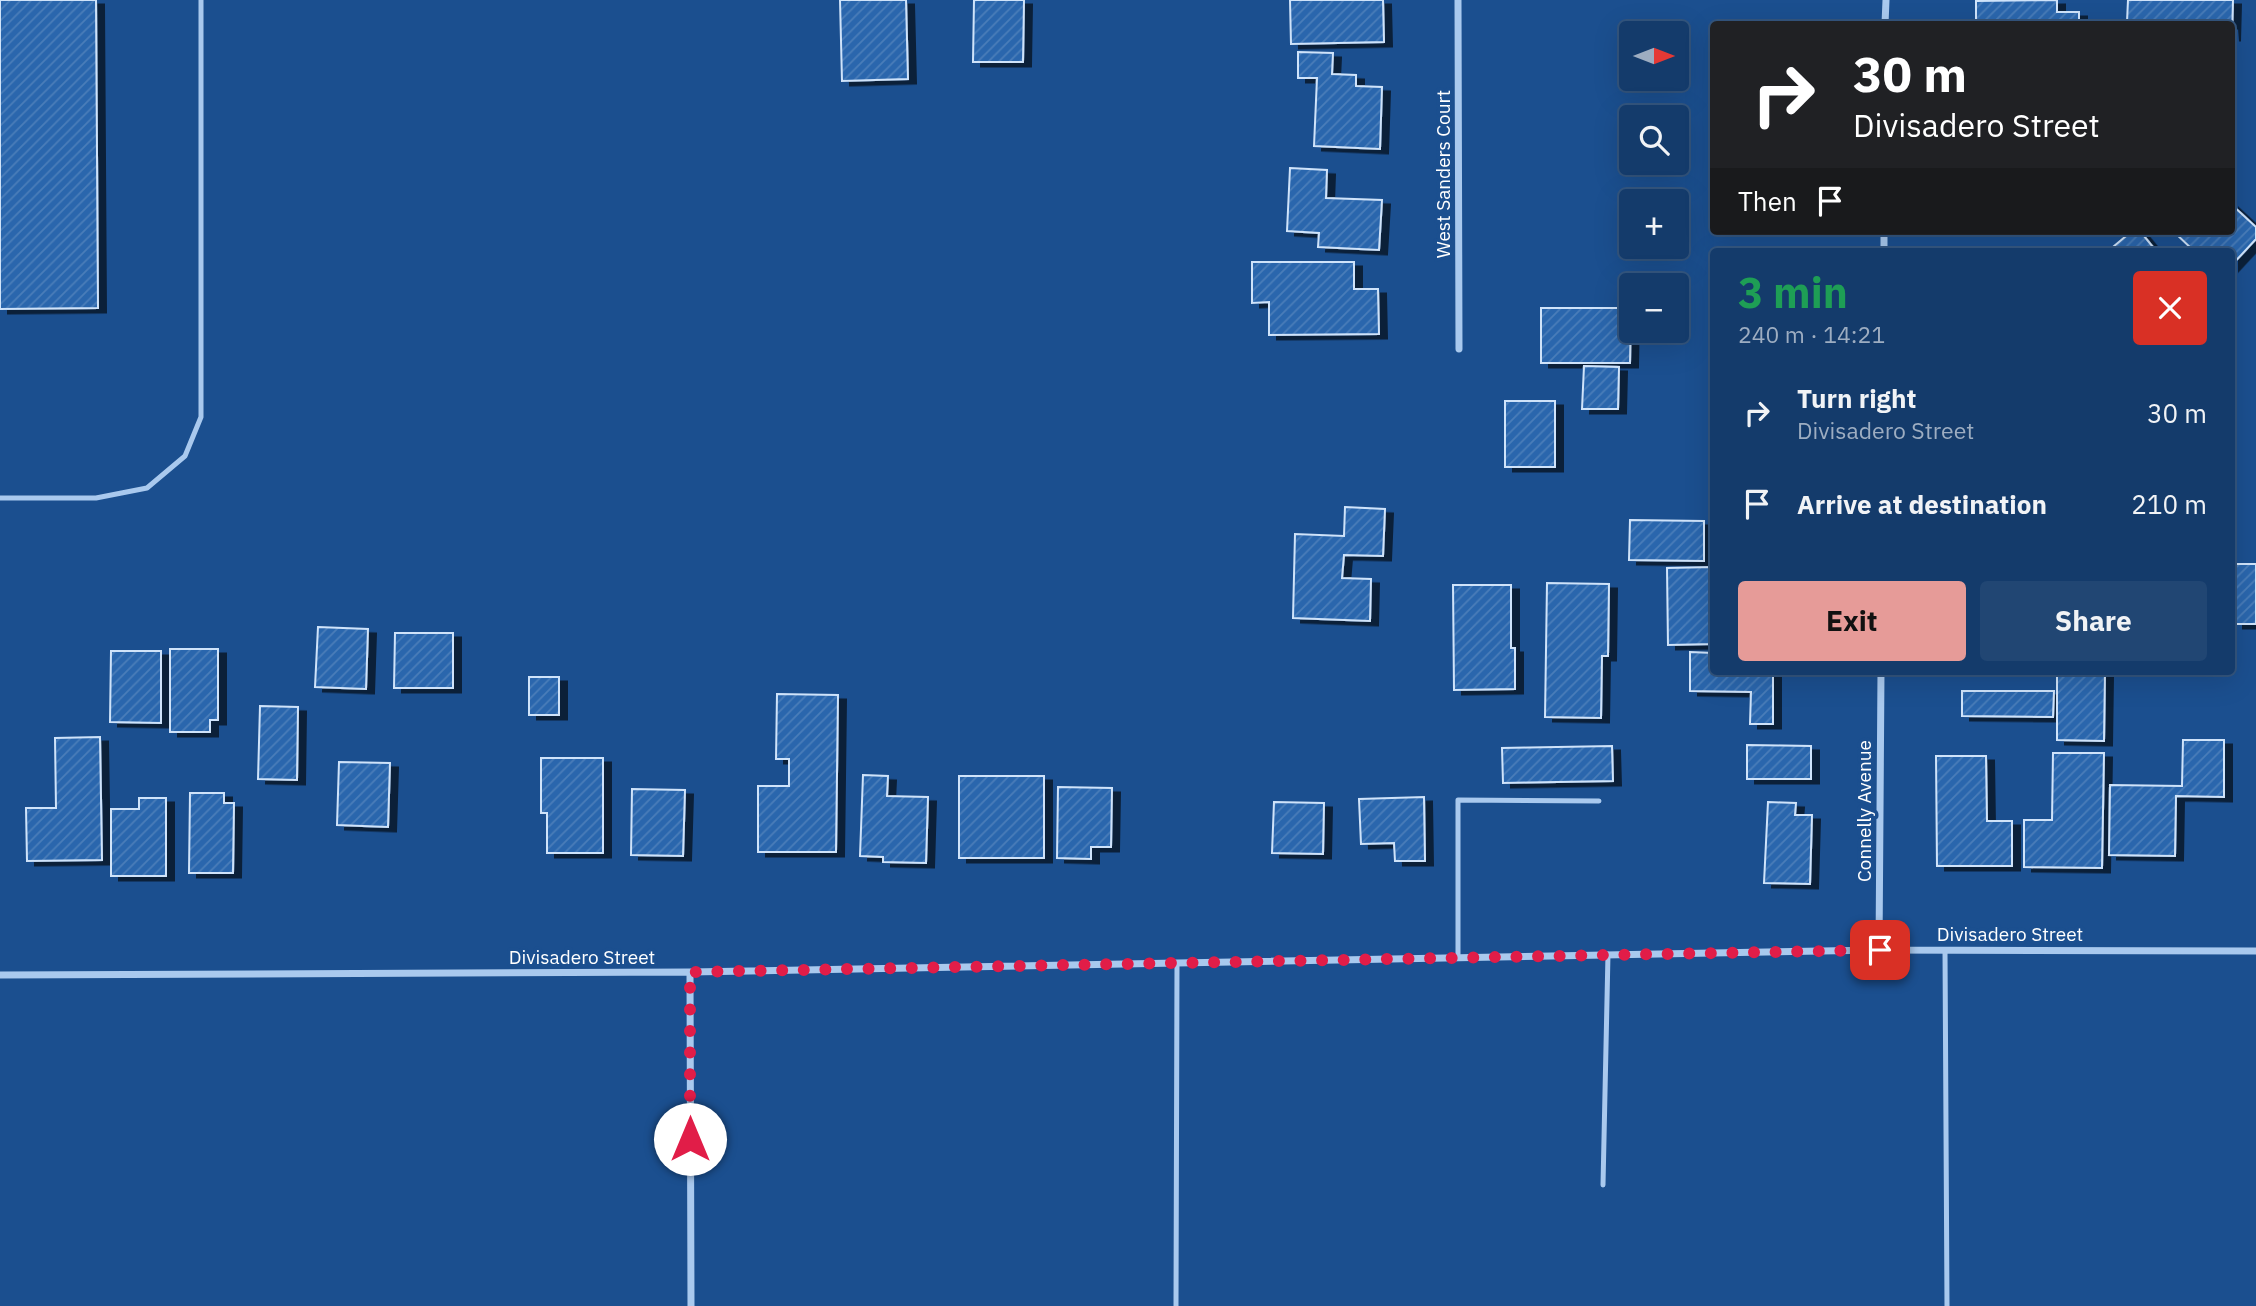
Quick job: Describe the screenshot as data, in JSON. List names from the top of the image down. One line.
{"streets":{"street":["West Sanders Court","Connelly Avenue","Divisadero Street"]},"crossings":[["Connelly Avenue","Divisadero Street"]],"north":"right","page":{"map_buttons":["+","−"],"turn":["30 m","Divisadero Street"],"then":"Then","heading":["3 min","240 m · 14:21"],"list":[{"name":"Turn right","note":"Divisadero Street","value":"30 m"},{"name":"Arrive at destination","value":"210 m"}],"buttons":["Exit","Share"]}}
